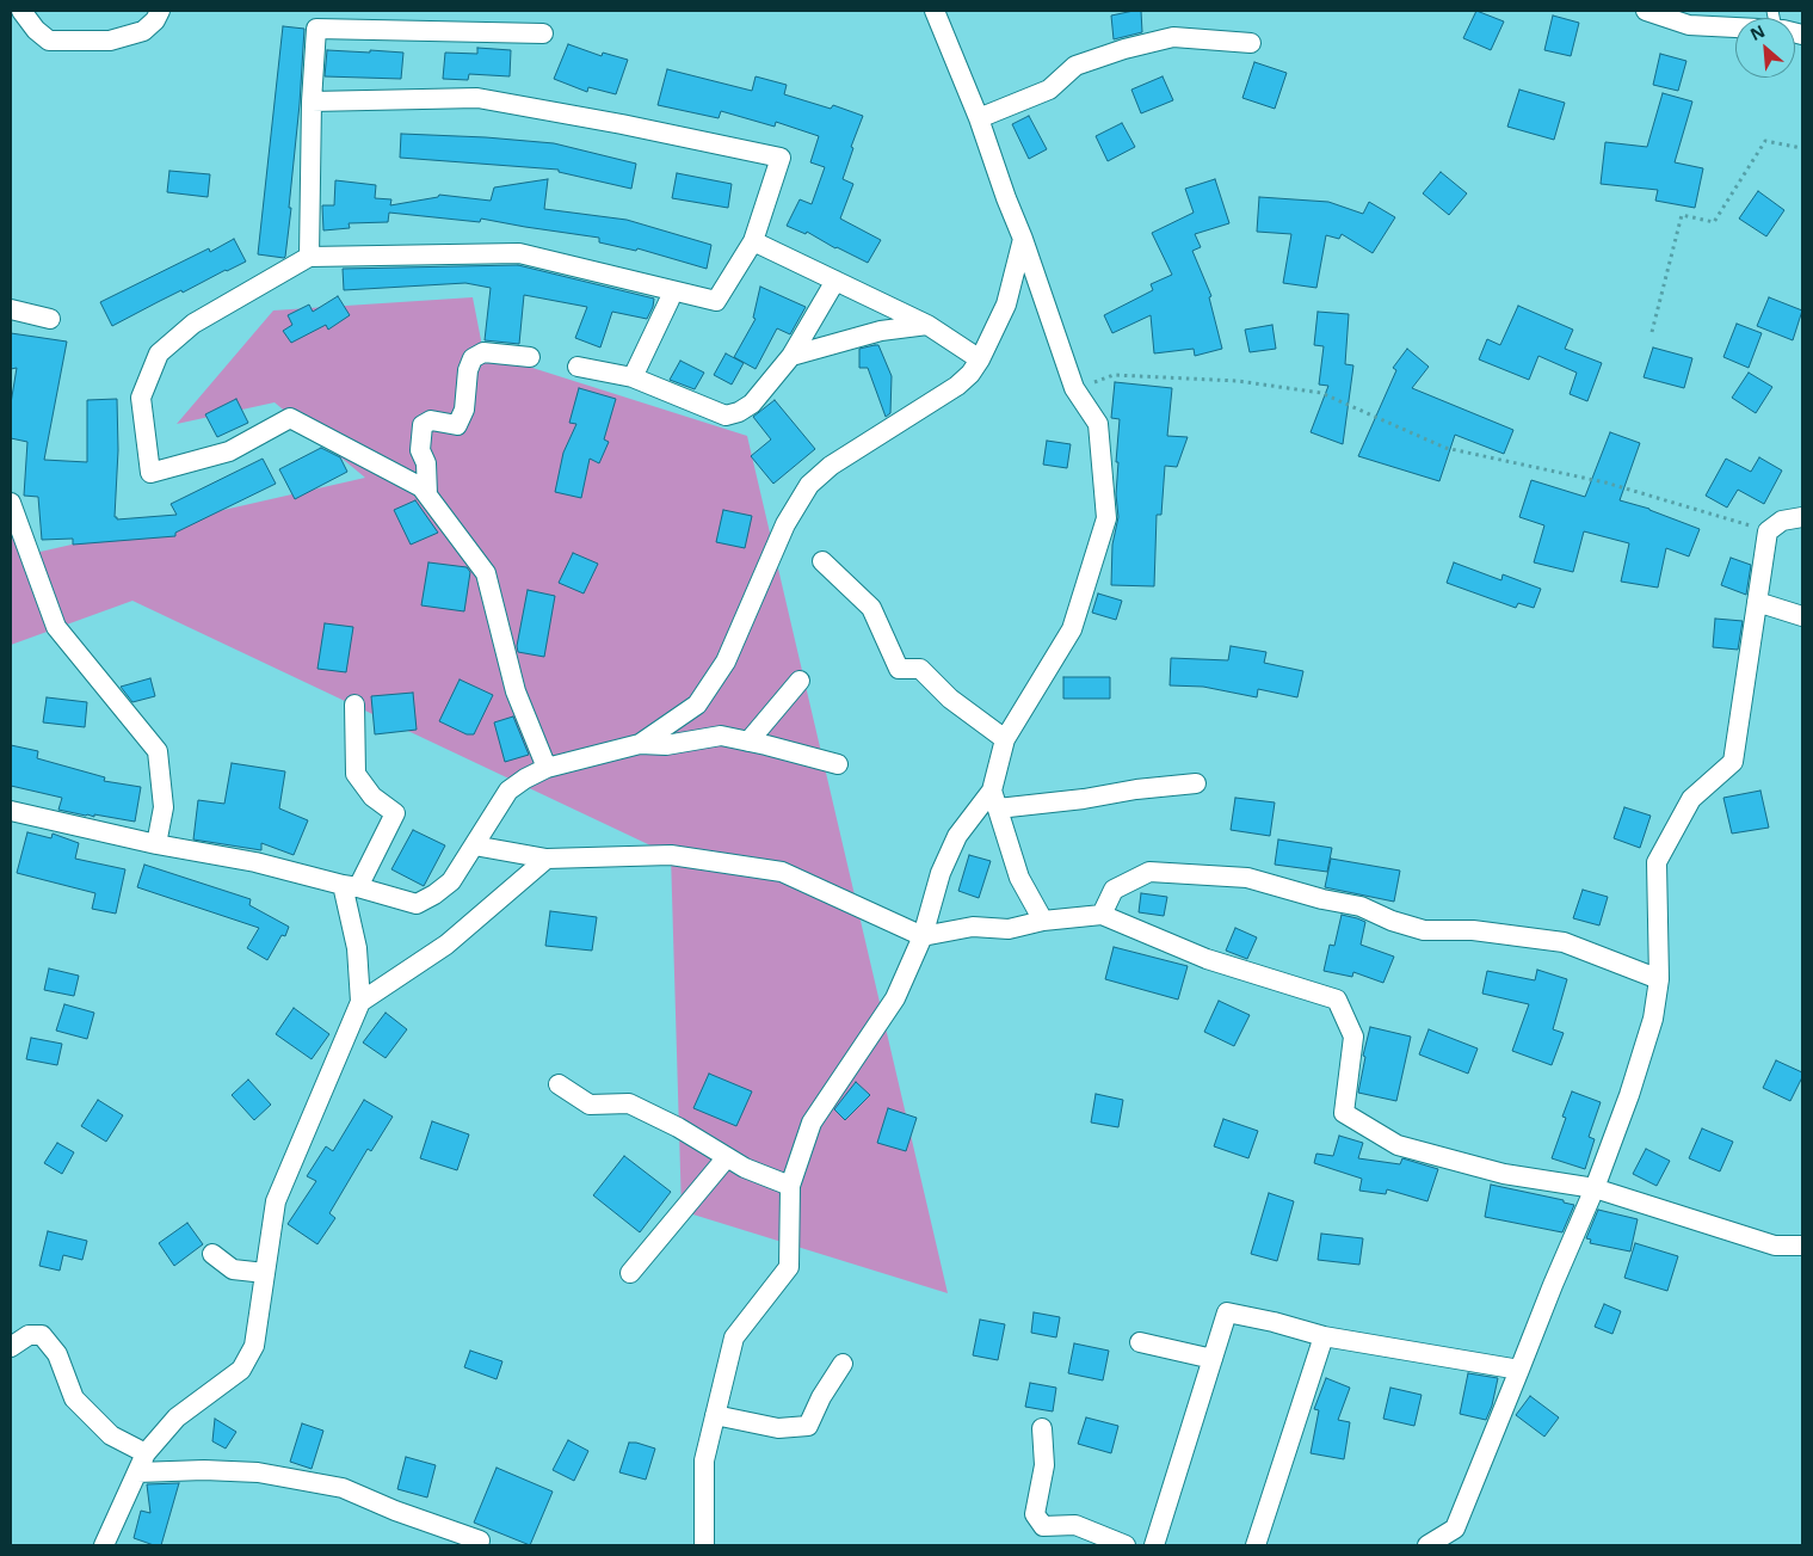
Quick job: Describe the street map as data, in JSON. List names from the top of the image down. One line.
{"north":"top left"}
